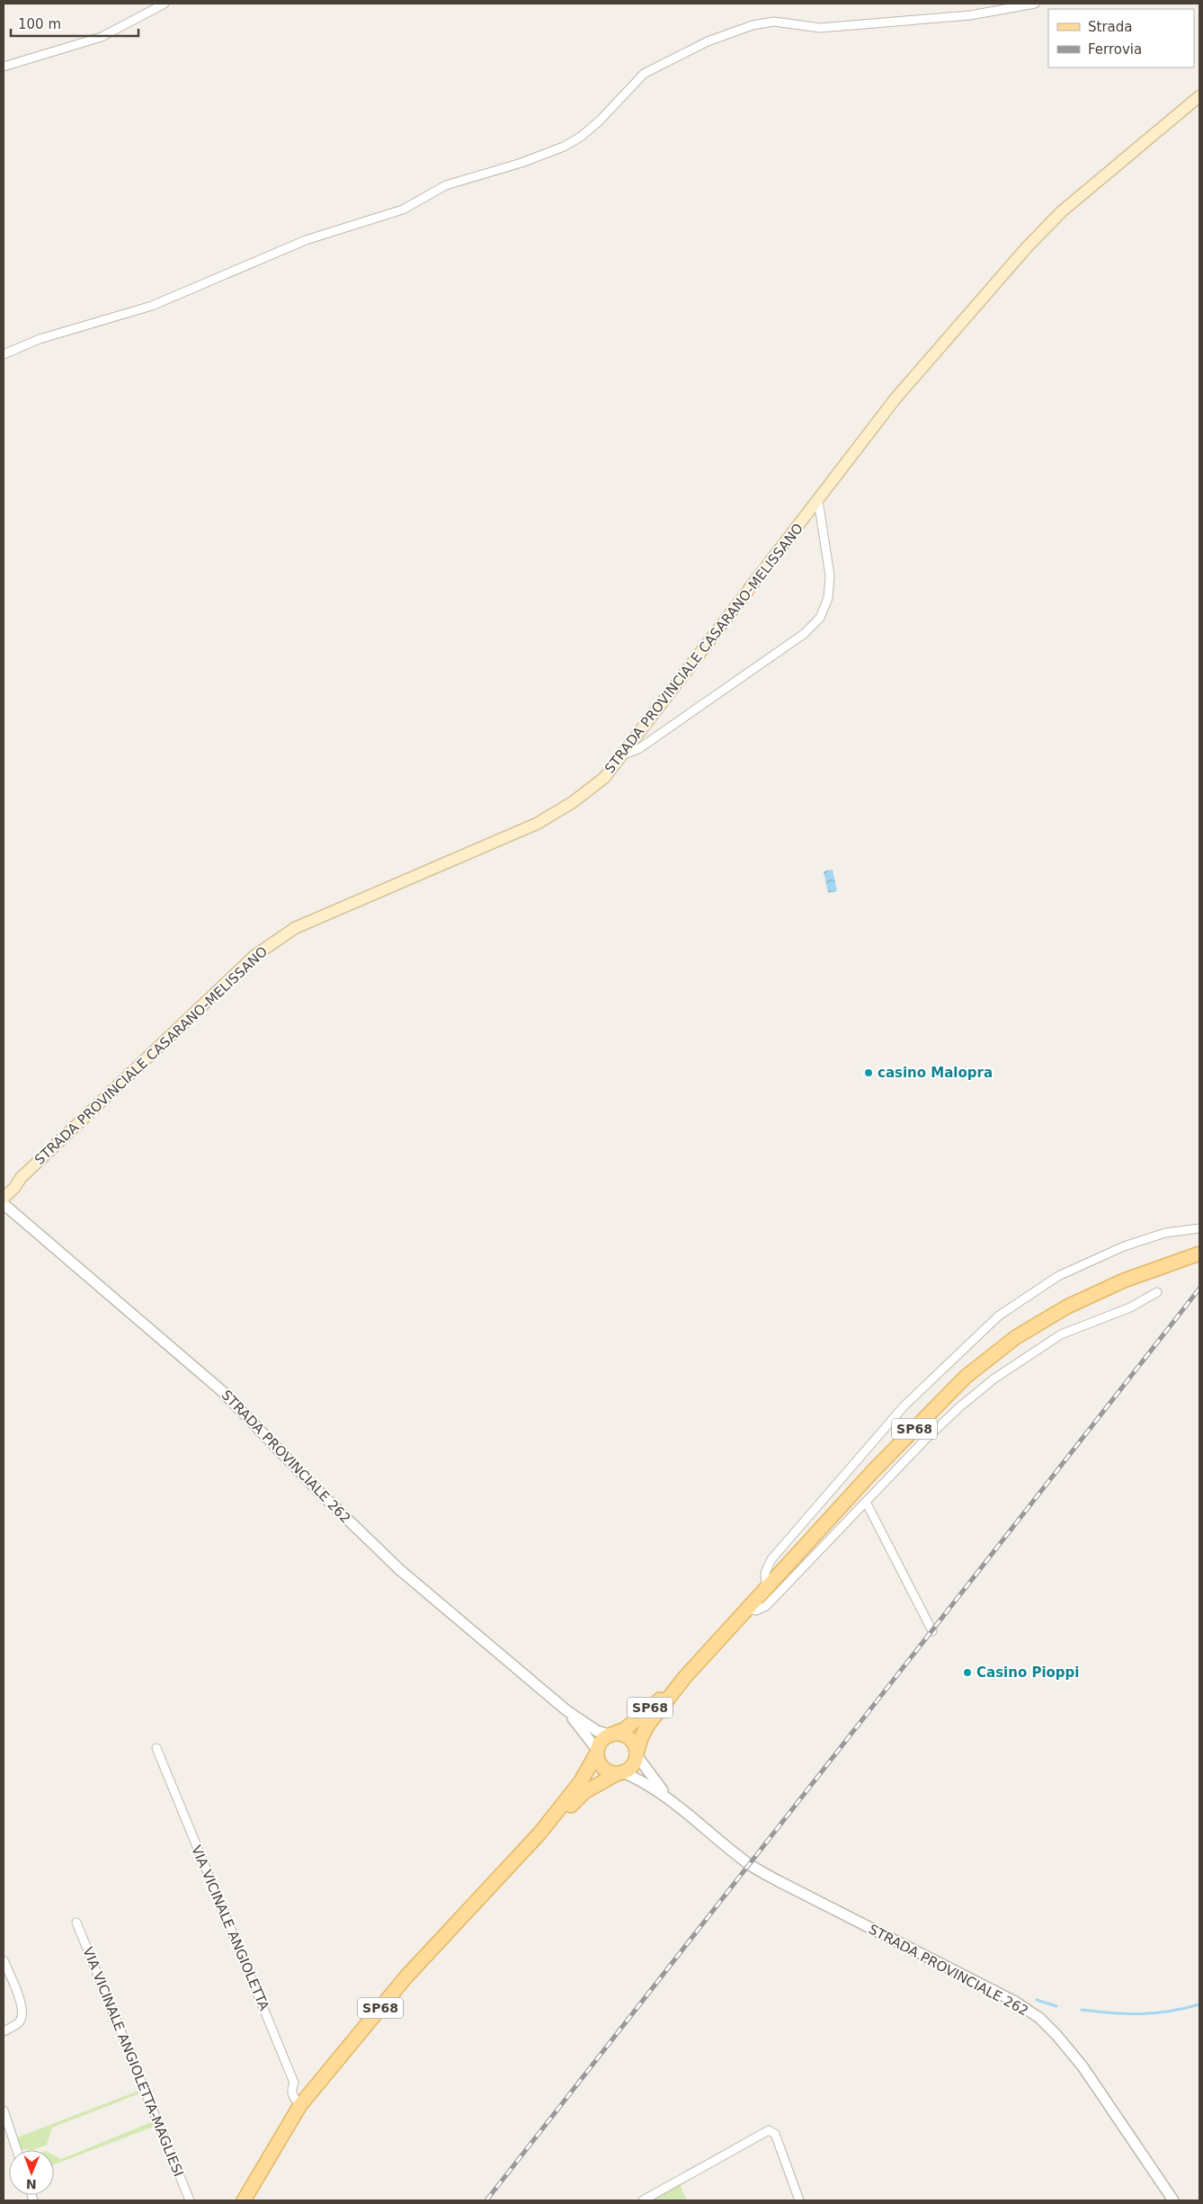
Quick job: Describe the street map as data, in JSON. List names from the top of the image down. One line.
{"streets":{"main road":["STRADA PROVINCIALE CASARANO-MELISSANO","SP68"],"street":["STRADA PROVINCIALE 262","VIA VICINALE ANGIOLETTA","VIA VICINALE ANGIOLETTA-MAGLIESI"]},"crossings":[["SP68","VIA VICINALE ANGIOLETTA"]],"places":["casino Malopra","Casino Pioppi"],"legend":["Strada","Ferrovia"],"scale_bar":"100 m","north":"bottom"}
